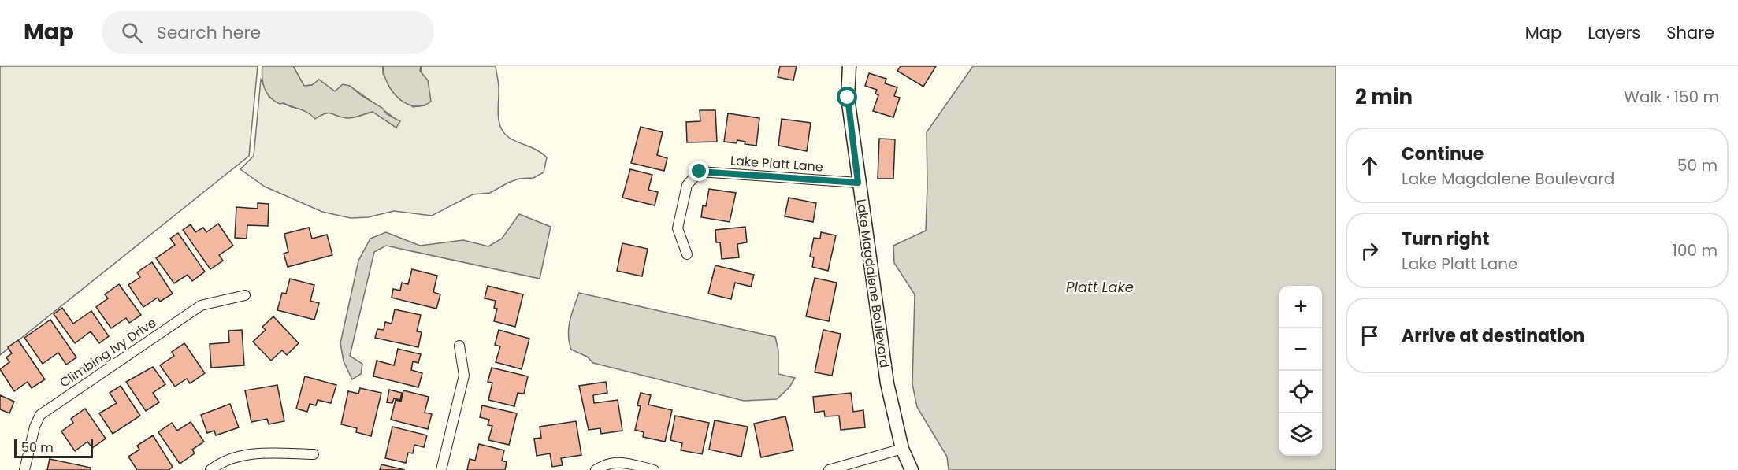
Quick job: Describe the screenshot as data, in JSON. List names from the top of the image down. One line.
{"streets":{"street":["Lake Platt Lane","Lake Magdalene Boulevard","Climbing Ivy Drive"]},"crossings":[["Lake Platt Lane","Lake Magdalene Boulevard"]],"water":["Platt Lake"],"scale_bar":"50 m","page":{"header":"Map","search":"Search here","nav":["Map","Layers","Share"],"heading":["2 min","Walk · 150 m"],"list":[["Continue","Lake Magdalene Boulevard","50 m"],["Turn right","Lake Platt Lane","100 m"],"Arrive at destination"],"map_buttons":["+","−"],"scale":"50 m"}}
